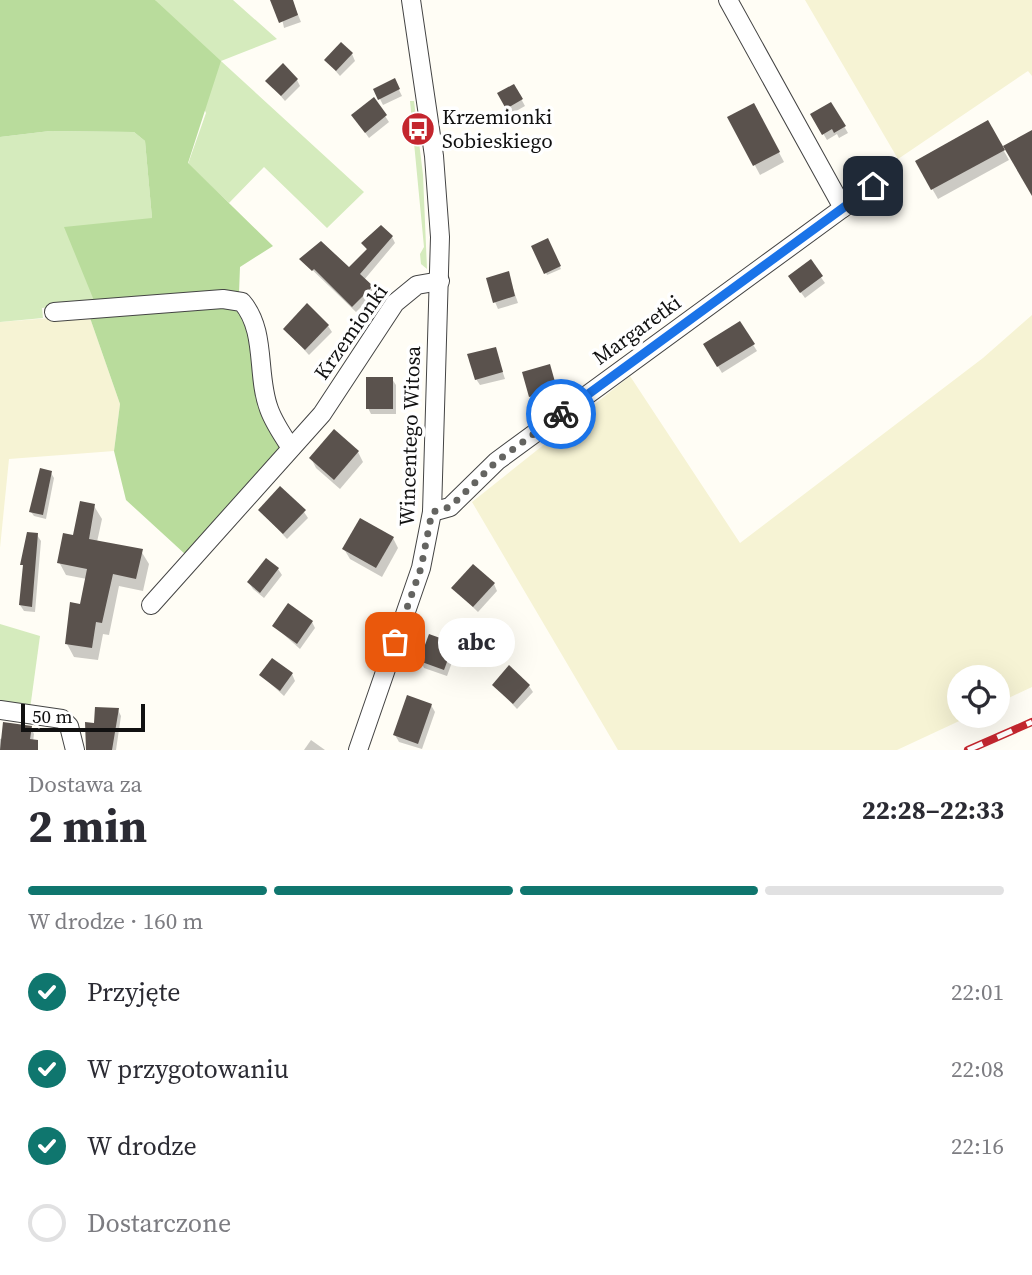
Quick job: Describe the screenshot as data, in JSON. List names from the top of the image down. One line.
{"streets":{"street":["Margaretki","Krzemionki","Wincentego Witosa"]},"crossings":[["Margaretki","Wincentego Witosa"],["Krzemionki","Wincentego Witosa"]],"places":{"bus stop":["Krzemionki Sobieskiego"],"other":["abc"]},"scale_bar":"50 m","page":{"bubble":"abc","scale":"50 m","heading":["2 min","Dostawa za","22:28–22:33"],"bar":"W drodze · 160 m","list":[["Przyjęte","22:01"],["W przygotowaniu","22:08"],["W drodze","22:16"],"Dostarczone"]}}
